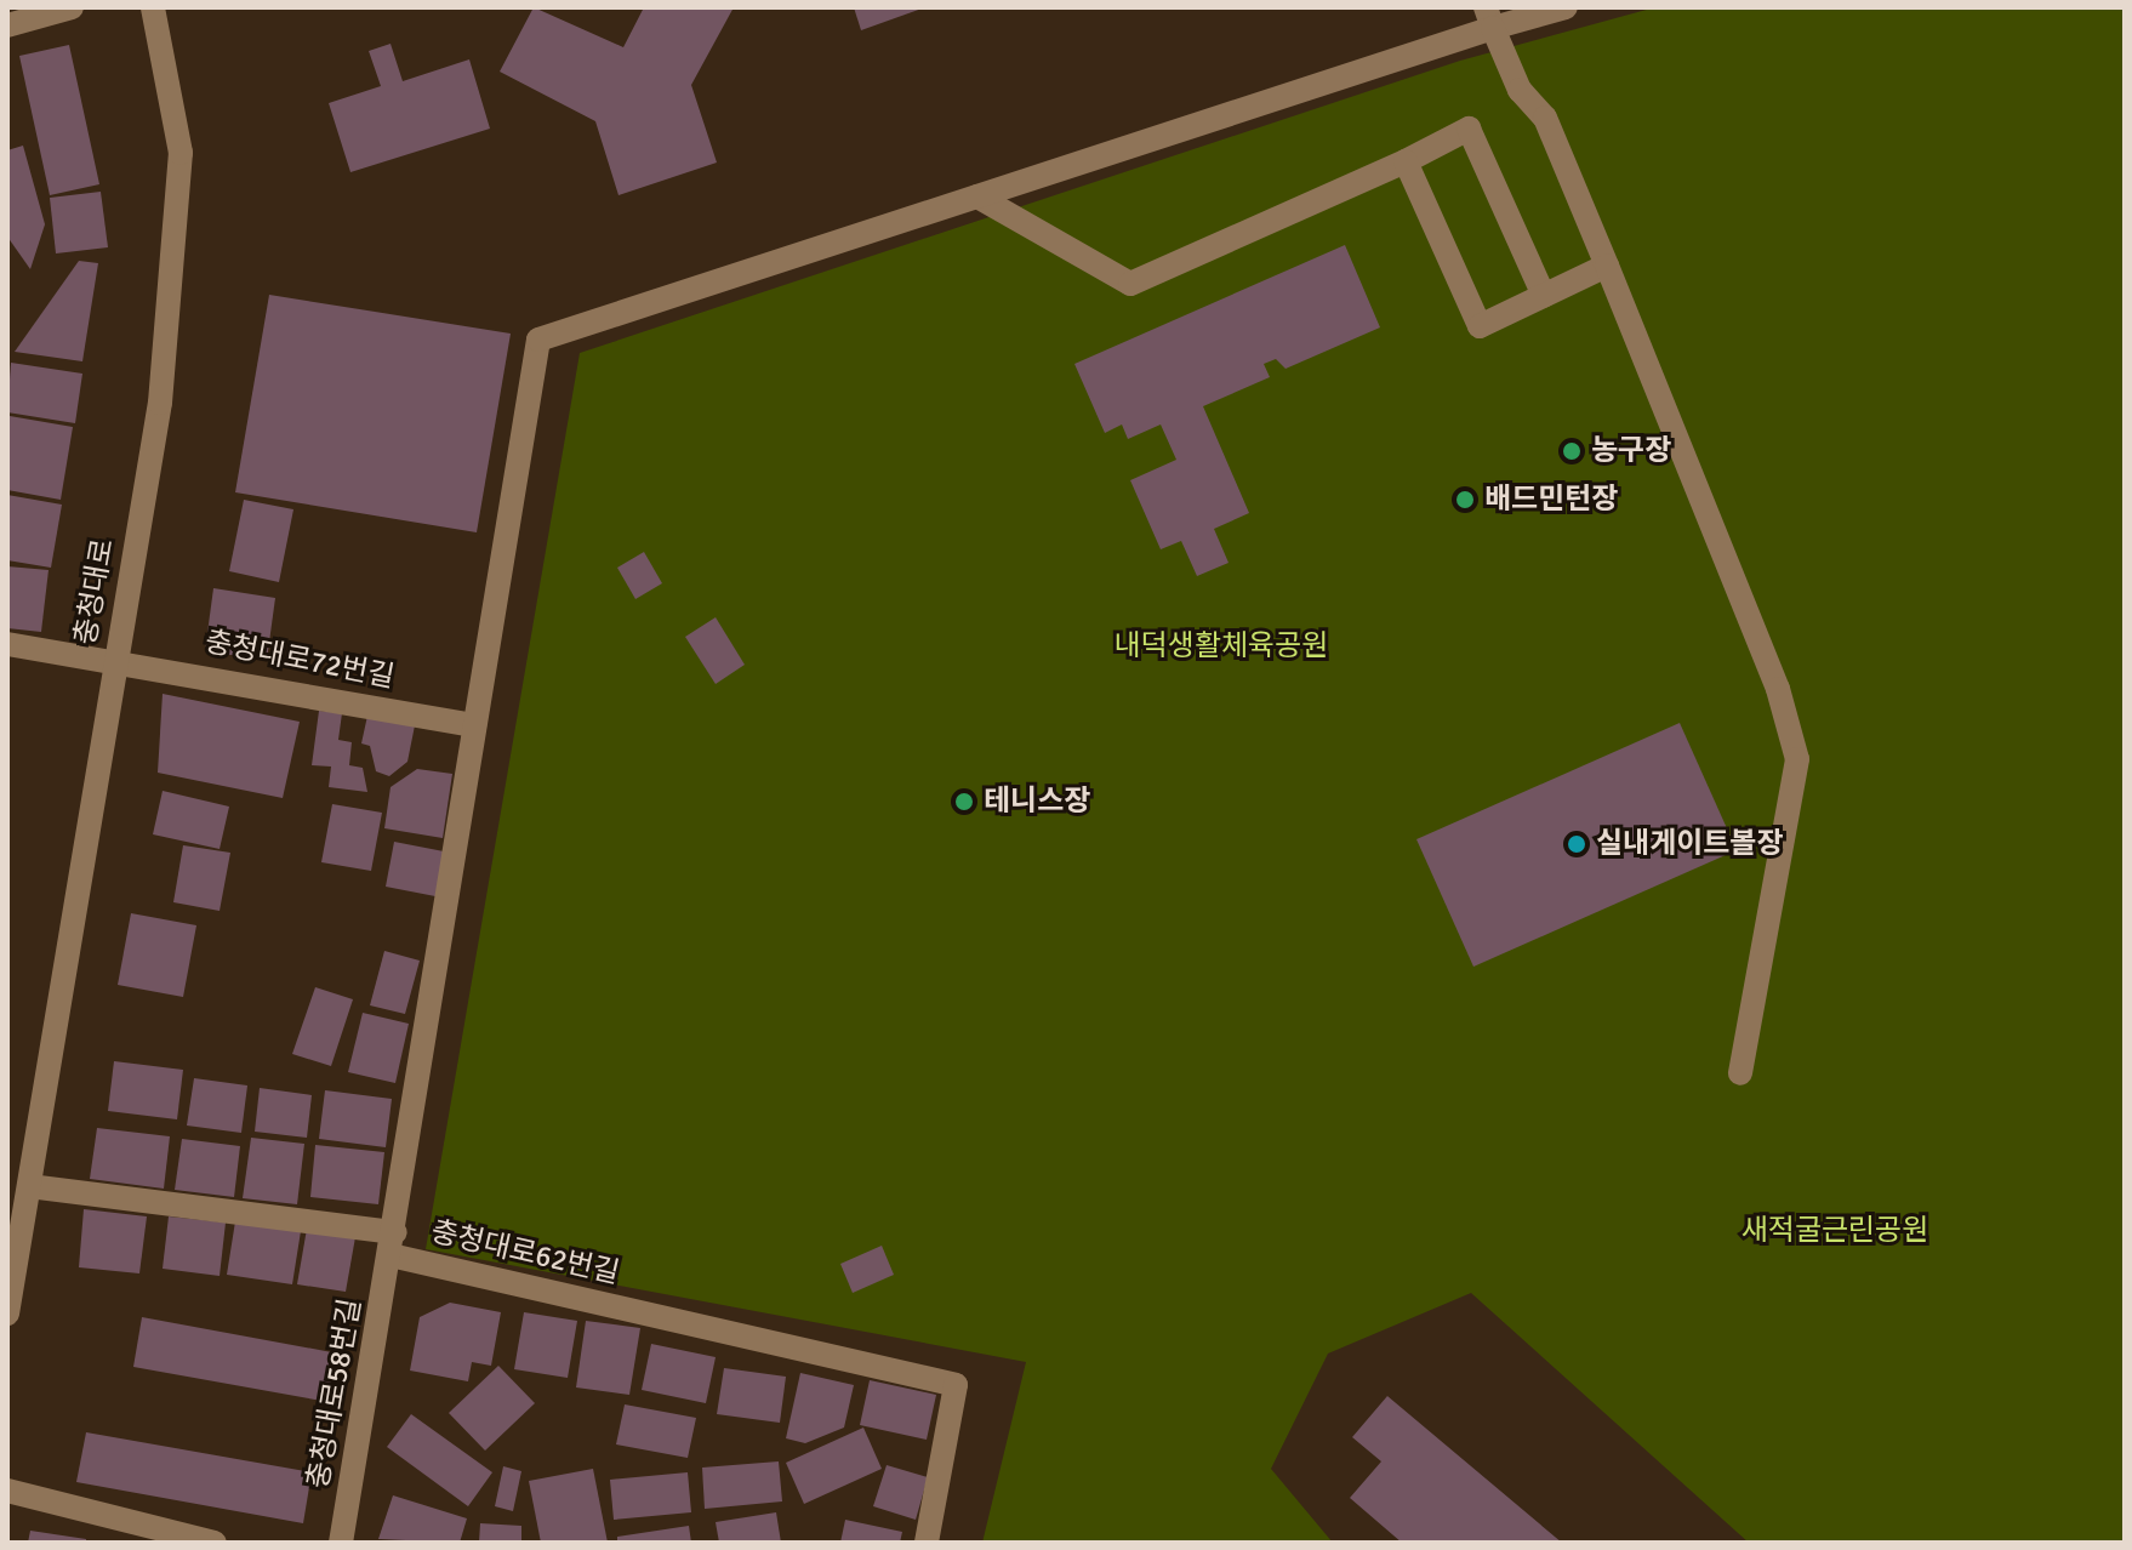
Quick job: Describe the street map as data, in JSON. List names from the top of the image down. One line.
{"streets":{"street":["충청대로","충청대로72번길","충청대로62번길","충청대로58번길"]},"crossings":[["충청대로","충청대로72번길"],["충청대로72번길","충청대로62번길"],["충청대로62번길","충청대로58번길"]],"parks":["내덕생활체육공원","새적굴근린공원"],"places":["농구장","배드민턴장","테니스장","실내게이트볼장"]}
